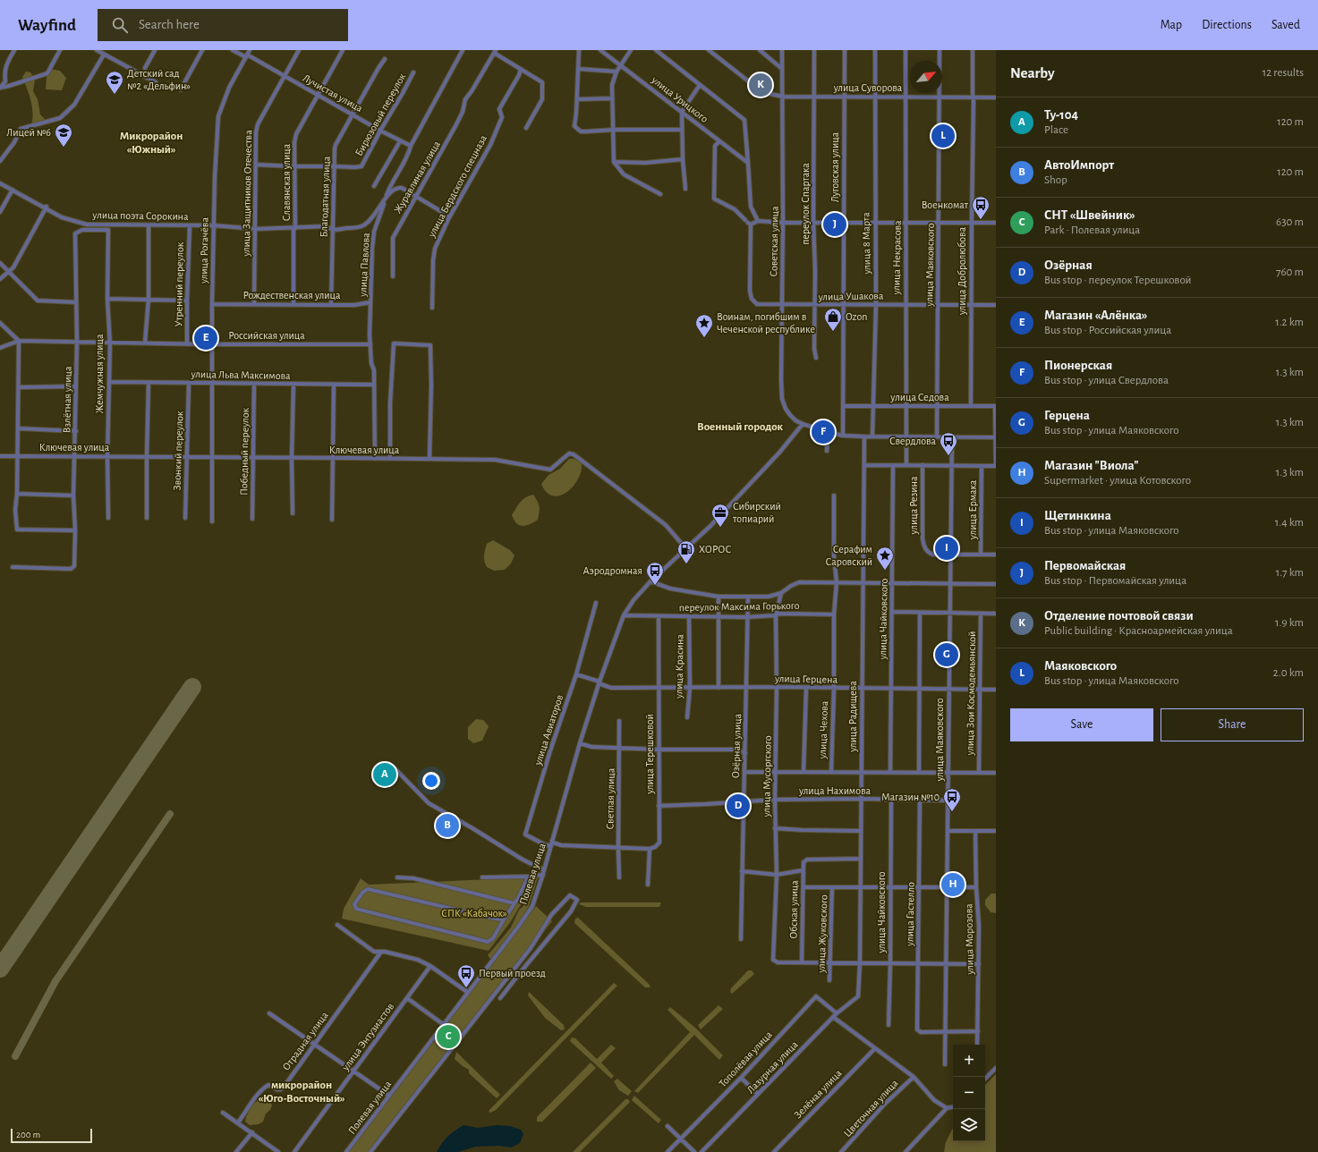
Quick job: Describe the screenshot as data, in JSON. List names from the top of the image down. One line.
{"streets":{"street":["улица Суворова","Лучистая улица","улица Урицкого","Бирюзовый переулок","Луговская улица","Журавлиная улица","Славянская улица","улица Бердского спецназа","улица Защитников Отечества","Благодатная улица","переулок Спартака","улица поэта Сорокина","Советская улица","улица 8 Марта","улица Рогачёва","улица Некрасова","улица Павлова","улица Маяковского","улица Добролюбова","Утренний переулок","Рождественская улица","улица Ушакова","Российская улица","Жемчужная улица","улица Льва Максимова","улица Седова","Взлётная улица","Ключевая улица","Звонкий переулок","Победный переулок","улица Резина","улица Ермака","переулок Максима Горького","улица Чайковского","улица Красина","улица Герцена","улица Зои Космодемьянской","улица Радищева","улица Авиаторов","улица Чехова","Озёрная улица","улица Терешковой","улица Мусоргского","улица Нахимова","Светлая улица","Полевая улица","Обская улица","улица Гастелло","улица Жуковского","улица Морозова","улица Энтузиастов","Отрадная улица","Тополёвая улица","Лазурная улица","Зелёная улица","Цветочная улица"]},"crossings":[["улица Суворова","Луговская улица"],["улица Суворова","переулок Спартака"],["улица Суворова","Советская улица"],["улица Суворова","улица 8 Марта"],["улица Суворова","улица Некрасова"],["улица Суворова","улица Маяковского"],["улица Суворова","улица Добролюбова"],["Лучистая улица","Бирюзовый переулок"],["Лучистая улица","Славянская улица"],["Лучистая улица","улица Защитников Отечества"],["Лучистая улица","Благодатная улица"],["Лучистая улица","улица Рогачёва"],["Лучистая улица","улица Павлова"],["Бирюзовый переулок","Славянская улица"],["Бирюзовый переулок","улица Защитников Отечества"],["Бирюзовый переулок","Благодатная улица"],["Луговская улица","Советская улица"],["Луговская улица","улица Ушакова"],["Луговская улица","улица Седова"],["Славянская улица","улица поэта Сорокина"],["Славянская улица","Рождественская улица"],["улица Защитников Отечества","улица поэта Сорокина"],["улица Защитников Отечества","Рождественская улица"],["Благодатная улица","улица поэта Сорокина"],["Благодатная улица","Рождественская улица"],["переулок Спартака","улица Ушакова"],["улица поэта Сорокина","улица Рогачёва"],["улица поэта Сорокина","улица Павлова"],["улица поэта Сорокина","Утренний переулок"],["Советская улица","улица 8 Марта"],["Советская улица","улица Некрасова"],["Советская улица","улица Маяковского"],["Советская улица","улица Ушакова"],["Советская улица","улица Радищева"],["Советская улица","Полевая улица"],["улица 8 Марта","улица Ушакова"],["улица 8 Марта","улица Седова"],["улица Рогачёва","Рождественская улица"],["улица Рогачёва","Российская улица"],["улица Рогачёва","улица Льва Максимова"],["улица Рогачёва","Ключевая улица"],["улица Некрасова","улица Ушакова"],["улица Некрасова","улица Седова"],["улица Павлова","Рождественская улица"],["улица Павлова","Российская улица"],["улица Павлова","улица Льва Максимова"],["улица Павлова","Ключевая улица"],["улица Маяковского","улица Ушакова"],["улица Маяковского","улица Седова"],["улица Маяковского","улица Резина"],["улица Маяковского","улица Герцена"],["улица Маяковского","улица Нахимова"],["улица Маяковского","улица Гастелло"],["улица Добролюбова","улица Ушакова"],["улица Добролюбова","улица Седова"],["Утренний переулок","Российская улица"],["Российская улица","Жемчужная улица"],["Российская улица","Взлётная улица"],["Жемчужная улица","улица Льва Максимова"],["Жемчужная улица","Взлётная улица"],["Жемчужная улица","Ключевая улица"],["улица Льва Максимова","Звонкий переулок"],["улица Льва Максимова","Победный переулок"],["Взлётная улица","Ключевая улица"],["Ключевая улица","Звонкий переулок"],["Ключевая улица","Победный переулок"],["Ключевая улица","Полевая улица"],["переулок Максима Горького","улица Красина"],["переулок Максима Горького","улица Чехова"],["переулок Максима Горького","Озёрная улица"],["переулок Максима Горького","улица Терешковой"],["переулок Максима Горького","улица Мусоргского"],["переулок Максима Горького","Полевая улица"],["улица Чайковского","улица Герцена"],["улица Чайковского","улица Нахимова"],["улица Красина","улица Герцена"],["улица Герцена","улица Зои Космодемьянской"],["улица Герцена","улица Радищева"],["улица Герцена","улица Авиаторов"],["улица Герцена","улица Чехова"],["улица Герцена","Озёрная улица"],["улица Герцена","улица Терешковой"],["улица Герцена","улица Мусоргского"],["улица Герцена","Полевая улица"],["улица Радищева","улица Нахимова"],["улица Радищева","Обская улица"],["улица Радищева","Лазурная улица"],["улица Авиаторов","Полевая улица"],["Озёрная улица","улица Нахимова"],["улица Терешковой","улица Нахимова"],["улица Мусоргского","улица Нахимова"],["улица Мусоргского","Обская улица"],["улица Нахимова","улица Гастелло"],["Тополёвая улица","Лазурная улица"]],"districts":["Микрорайон «Южный»","Военный городок","микрорайон «Юго-Восточный»"],"parks":["СПК «Кабачок»"],"places":{"school or university":["Детский сад №2 «Дельфин»","Лицей №6"],"bus stop":["Военкомат","Свердлова","Аэродромная","Магазин №10","Первый проезд"],"shop":["Ozon"],"place":["Воинам, погибшим в Чеченской республике","Серафим Саровский"],"office":["Сибирский топиарий"],"fuel station":["ХОРОС"]},"scale_bar":"200 m","north":"top right","page":{"header":"Wayfind","search":"Search here","nav":["Map","Directions","Saved"],"heading":["Nearby","12 results"],"pins":["K","L","J","E","F","I","G","A","D","B","H","C"],"list":[{"mark":"A","name":"Ту-104","note":"Place","value":"120 m"},{"mark":"B","name":"АвтоИмпорт","note":"Shop","value":"120 m"},{"mark":"C","name":"СНТ «Швейник»","note":"Park · Полевая улица","value":"630 m"},{"mark":"D","name":"Озёрная","note":"Bus stop · переулок Терешковой","value":"760 m"},{"mark":"E","name":"Магазин «Алёнка»","note":"Bus stop · Российская улица","value":"1.2 km"},{"mark":"F","name":"Пионерская","note":"Bus stop · улица Свердлова","value":"1.3 km"},{"mark":"G","name":"Герцена","note":"Bus stop · улица Маяковского","value":"1.3 km"},{"mark":"H","name":"Магазин \"Виола\"","note":"Supermarket · улица Котовского","value":"1.3 km"},{"mark":"I","name":"Щетинкина","note":"Bus stop · улица Маяковского","value":"1.4 km"},{"mark":"J","name":"Первомайская","note":"Bus stop · Первомайская улица","value":"1.7 km"},{"mark":"K","name":"Отделение почтовой связи","note":"Public building · Красноармейская улица","value":"1.9 km"},{"mark":"L","name":"Маяковского","note":"Bus stop · улица Маяковского","value":"2.0 km"}],"buttons":["Save","Share"],"map_buttons":["+","−"],"scale":"200 m"}}
